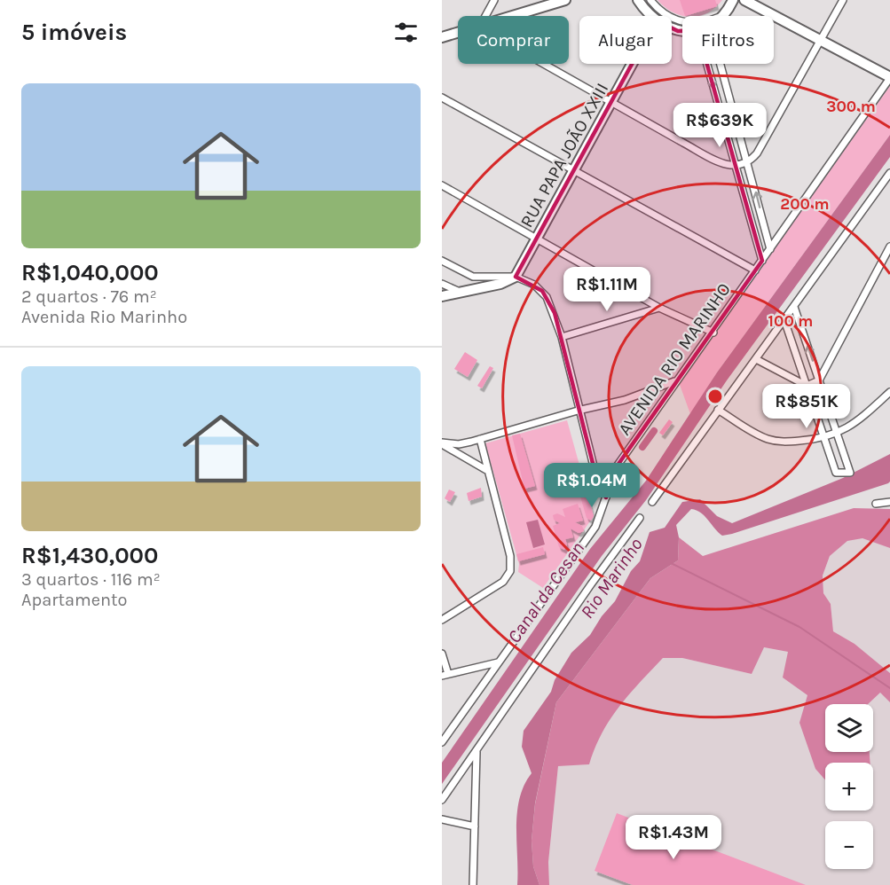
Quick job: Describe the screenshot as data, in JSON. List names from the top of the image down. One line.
{"streets":{"street":["RUA PAPA JOÃO XXIII","AVENIDA RIO MARINHO"]},"water":["Rio Marinho","Canal da Cesan"],"page":{"heading":"5 imóveis","chip":["Comprar","Alugar","Filtros"],"list":[{"name":"R$1,040,000","note":"2 quartos · 76 m² · Avenida Rio Marinho"},{"name":"R$1,430,000","note":"3 quartos · 116 m² · Apartamento"}],"price":["R$639K","R$1.11M","R$851K","R$1.04M","R$1.43M"],"map_buttons":["+","−"]},"rings":["300 m","200 m","100 m"]}
